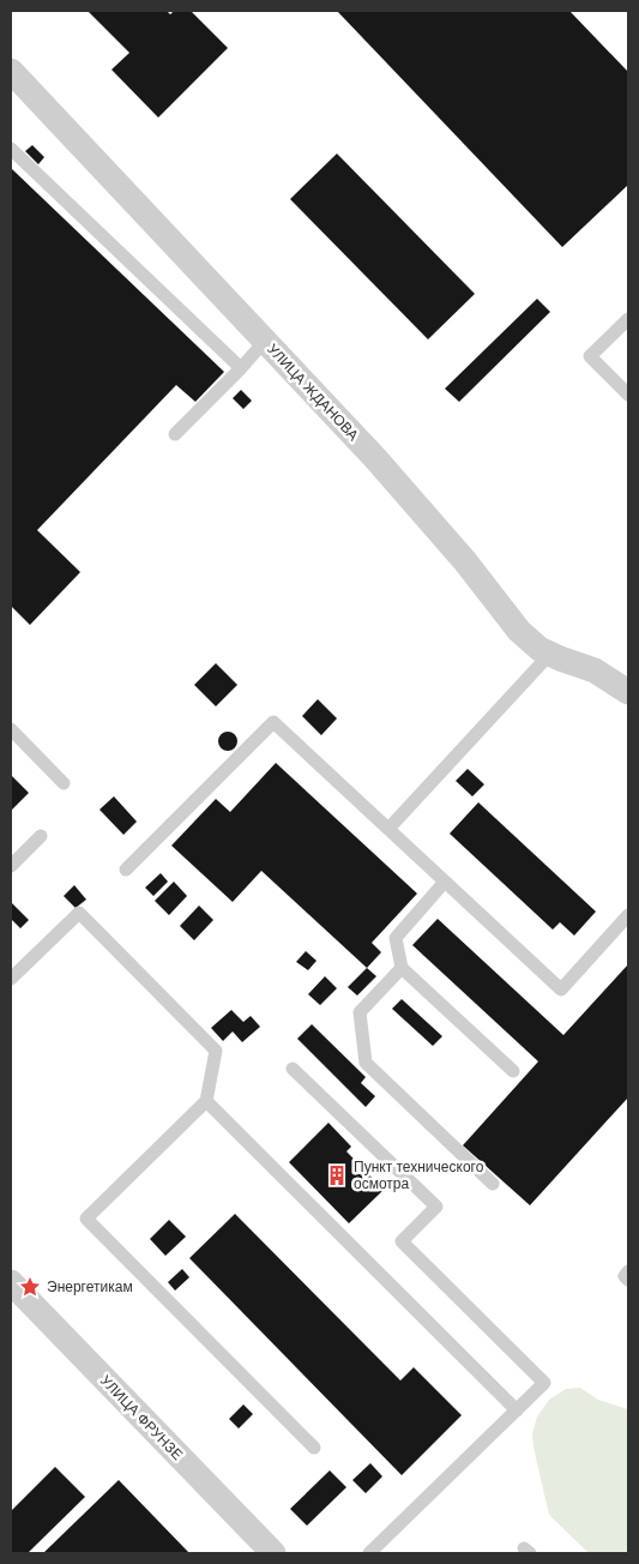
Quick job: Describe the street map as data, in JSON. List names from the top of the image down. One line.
{"streets":{"street":["УЛИЦА ЖДАНОВА","УЛИЦА ФРУНЗЕ"]},"places":{"building":["Пункт технического осмотра"],"place":["Энергетикам"]}}
